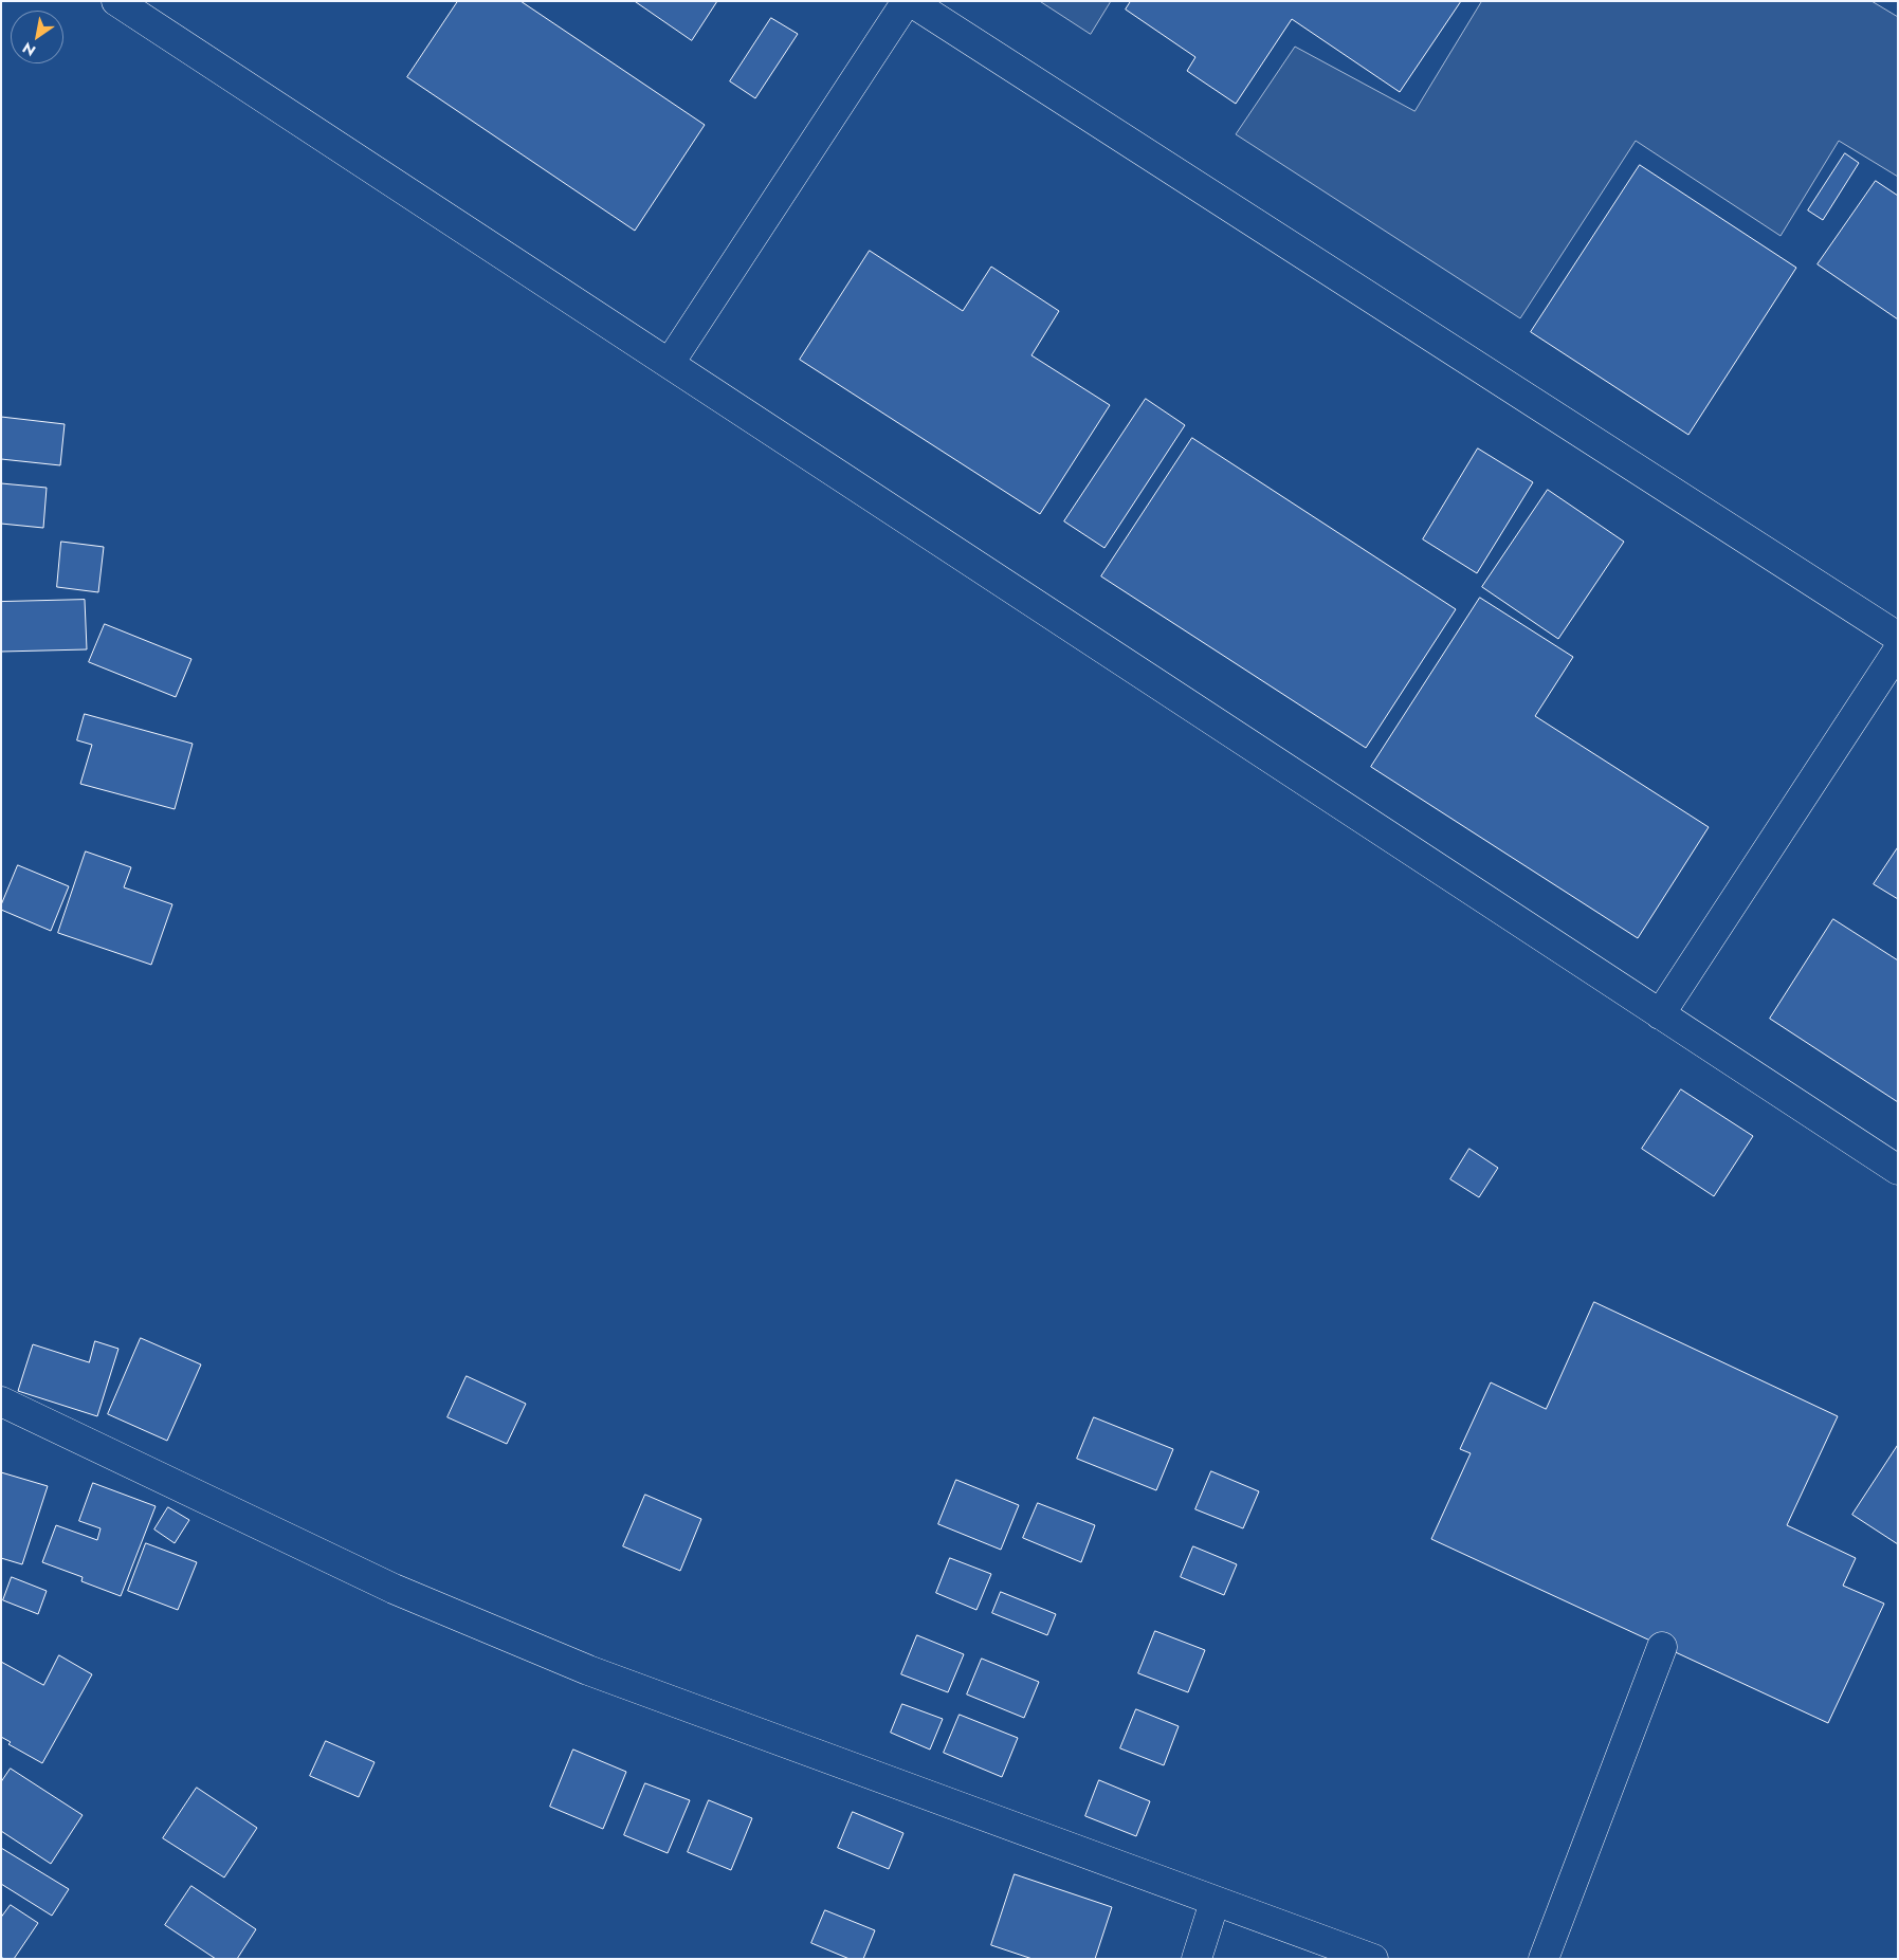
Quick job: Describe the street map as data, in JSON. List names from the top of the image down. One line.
{"north":"bottom left"}
